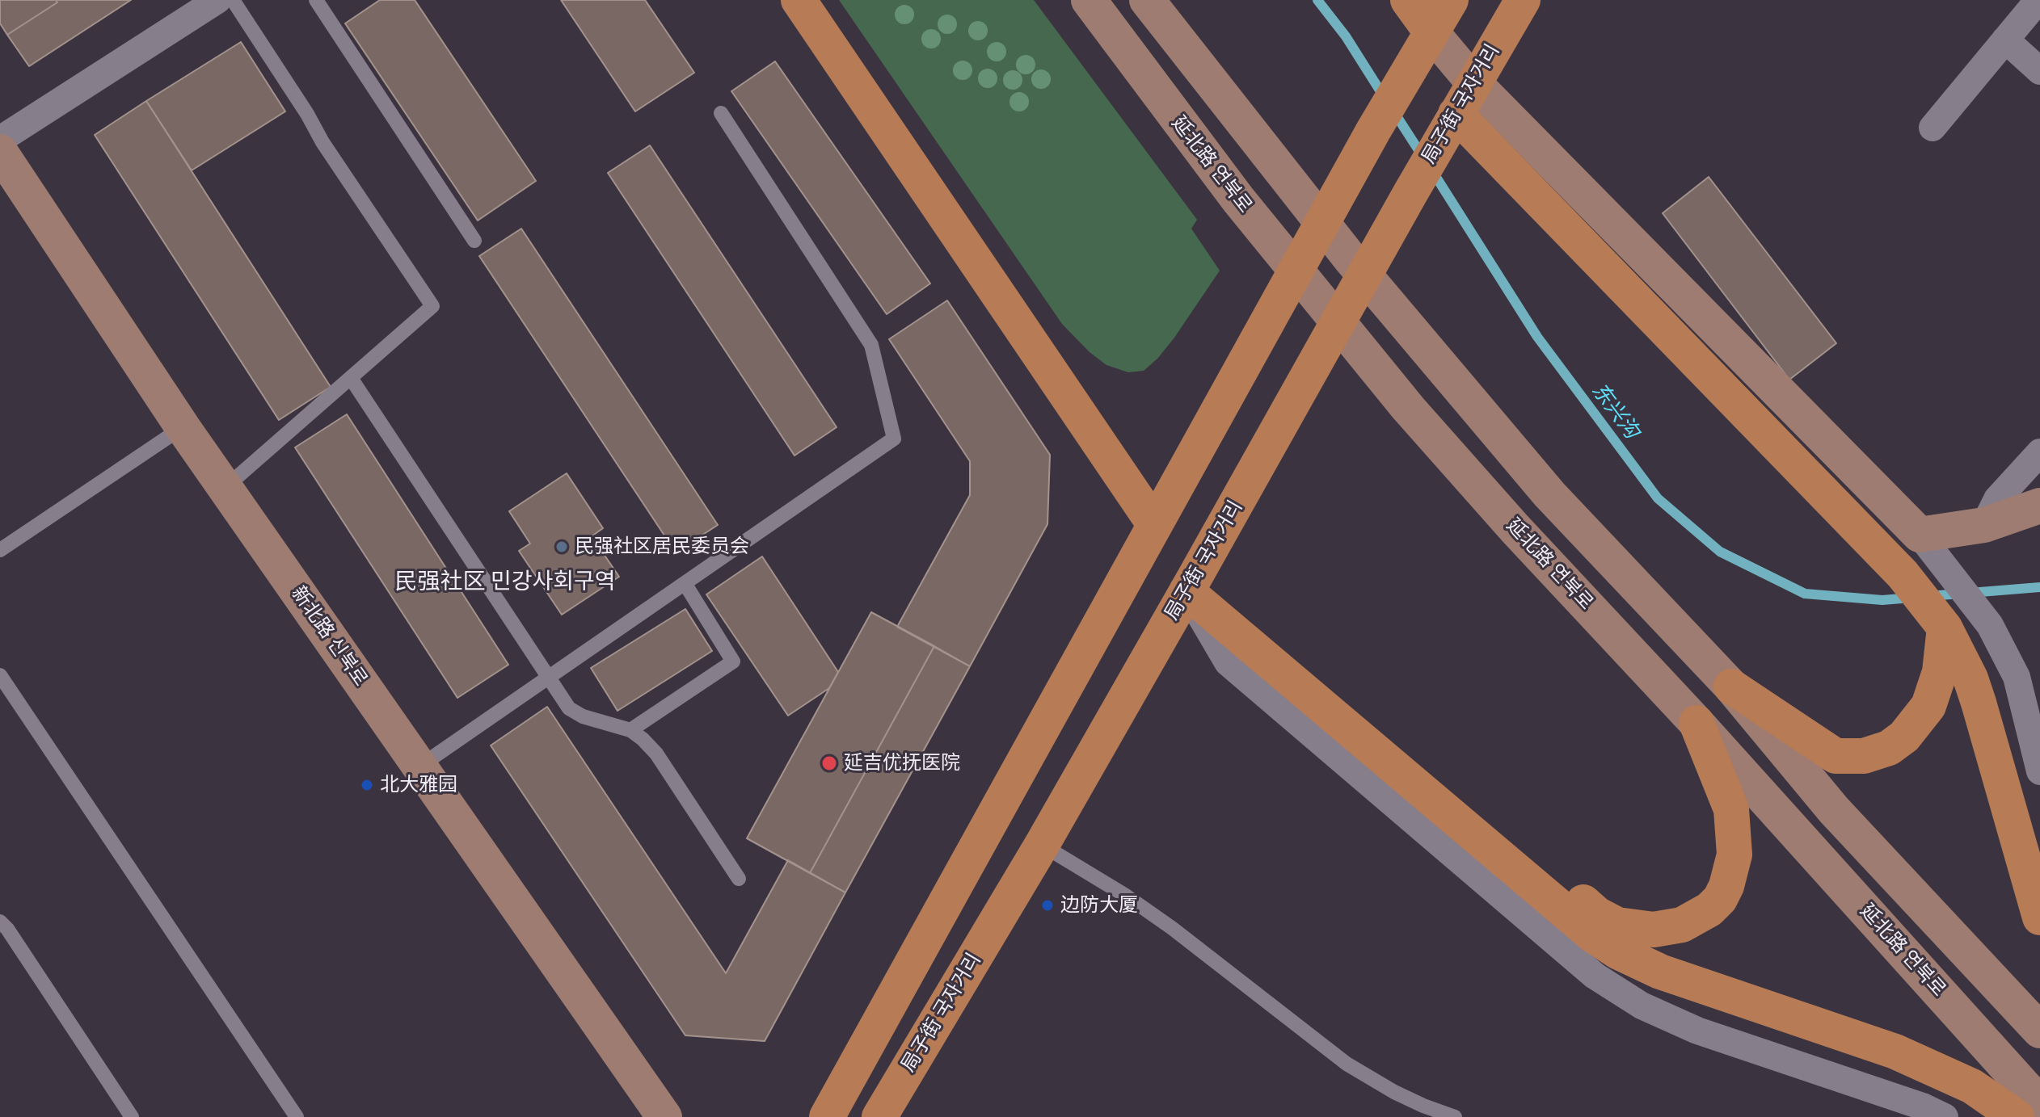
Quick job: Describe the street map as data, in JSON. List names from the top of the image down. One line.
{"streets":{"main road":["局子街 국자거리","延北路 연북로","新北路 신북로"]},"districts":["民强社区 민강사회구역"],"water":["东兴沟"],"places":["民强社区居民委员会","延吉优抚医院","北大雅园","边防大厦"]}
